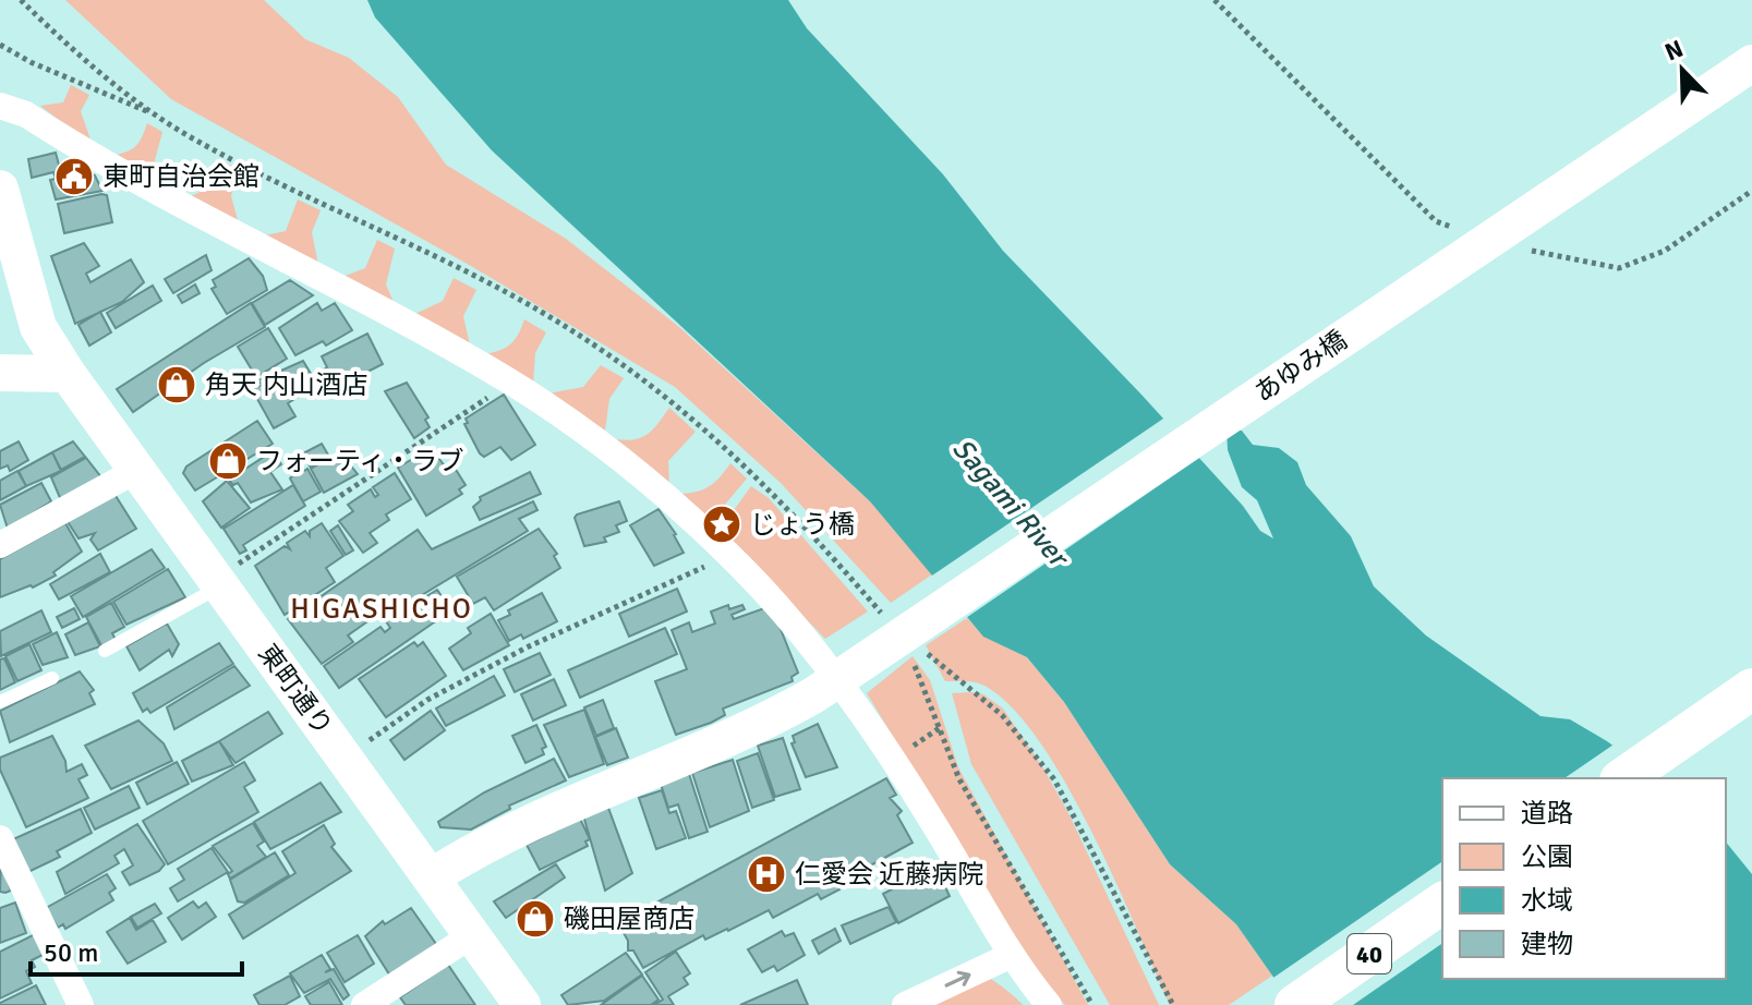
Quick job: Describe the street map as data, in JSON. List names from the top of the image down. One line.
{"streets":{"main road":["40"],"street":["あゆみ橋","東町通り"]},"crossings":[["あゆみ橋","東町通り"]],"districts":["HIGASHICHO"],"water":["Sagami River"],"places":{"public building":["東町自治会館"],"shop":["角天 内山酒店","フォーティ・ラブ","磯田屋商店"],"place":["じょう橋"],"hospital":["仁愛会 近藤病院"]},"legend":["道路","公園","水域","建物"],"scale_bar":"50 m","north":"top left"}
